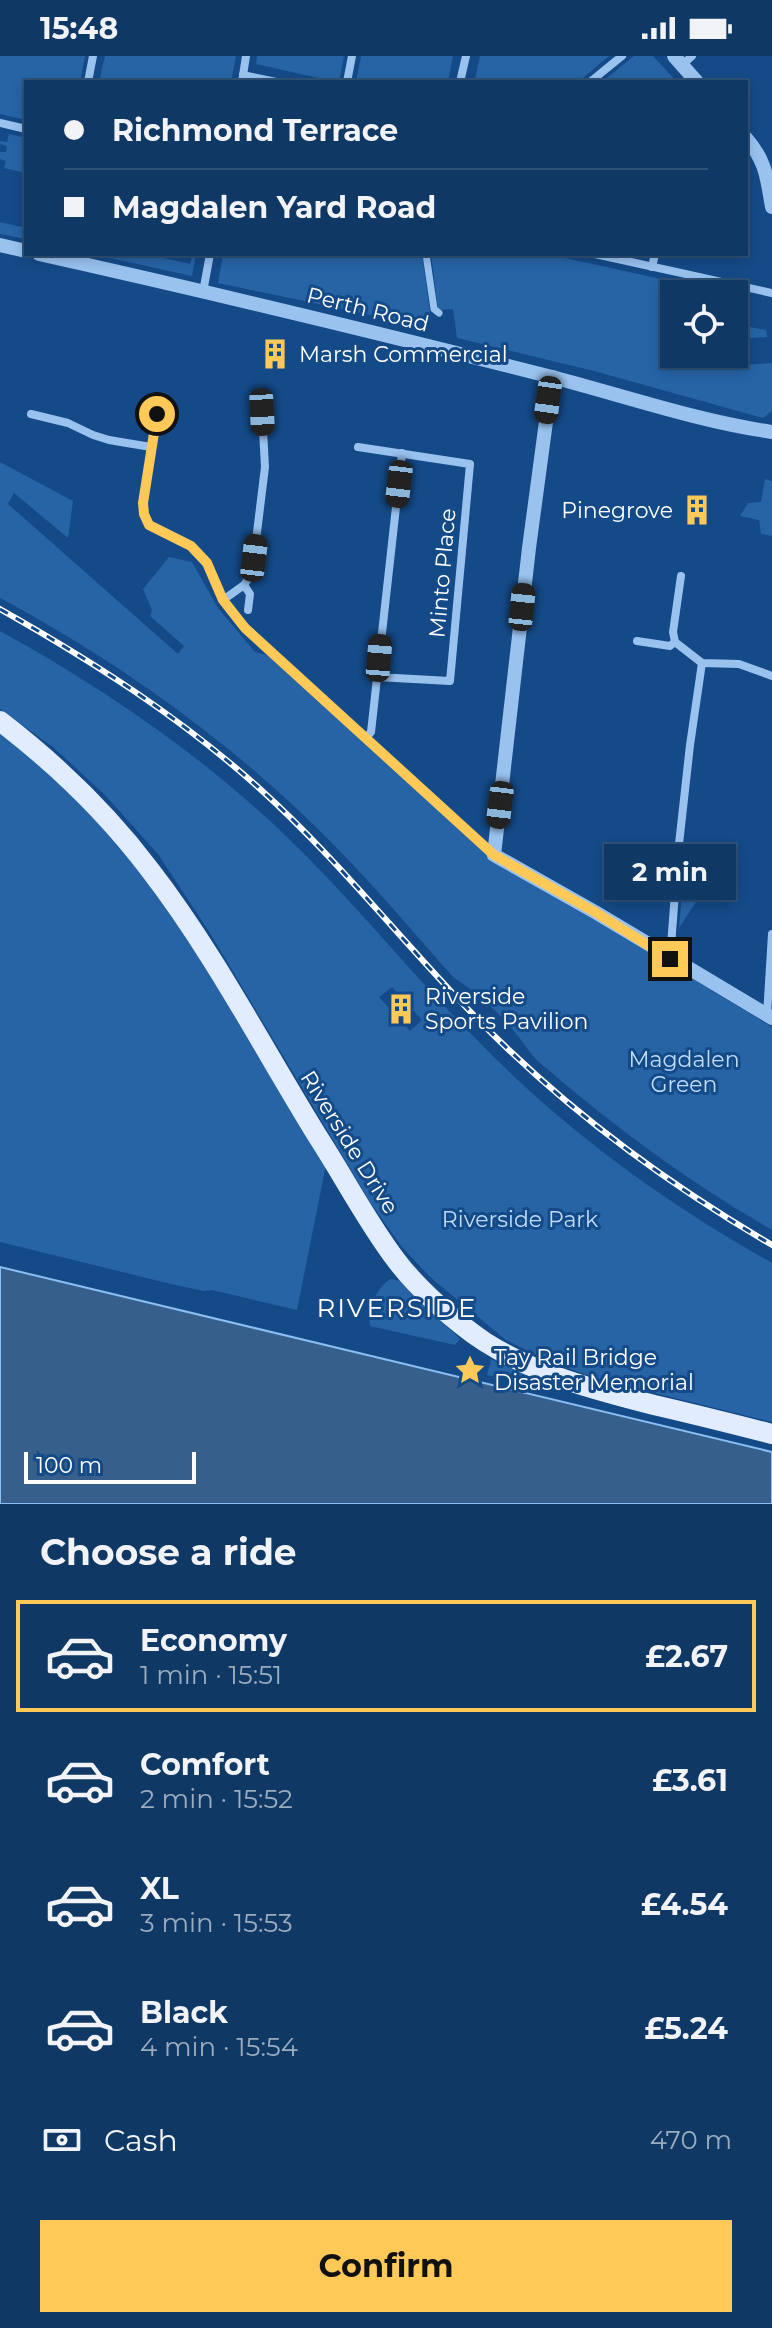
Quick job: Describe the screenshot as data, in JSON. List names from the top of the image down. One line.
{"streets":{"main road":["Riverside Drive"],"street":["Perth Road","Minto Place"]},"districts":["RIVERSIDE"],"parks":["Magdalen Green","Riverside Park"],"places":{"building":["Marsh Commercial","Pinegrove","Riverside Sports Pavilion"],"place":["Tay Rail Bridge Disaster Memorial"]},"scale_bar":"100 m","page":{"status":"15:48","banner":["Richmond Terrace","Magdalen Yard Road"],"bubble":"2 min","scale":"100 m","heading":"Choose a ride","list":[{"name":"Economy","note":"1 min · 15:51","value":"£2.67"},{"name":"Comfort","note":"2 min · 15:52","value":"£3.61"},{"name":"XL","note":"3 min · 15:53","value":"£4.54"},{"name":"Black","note":"4 min · 15:54","value":"£5.24"}],"pay":["Cash","470 m"],"buttons":"Confirm"}}
